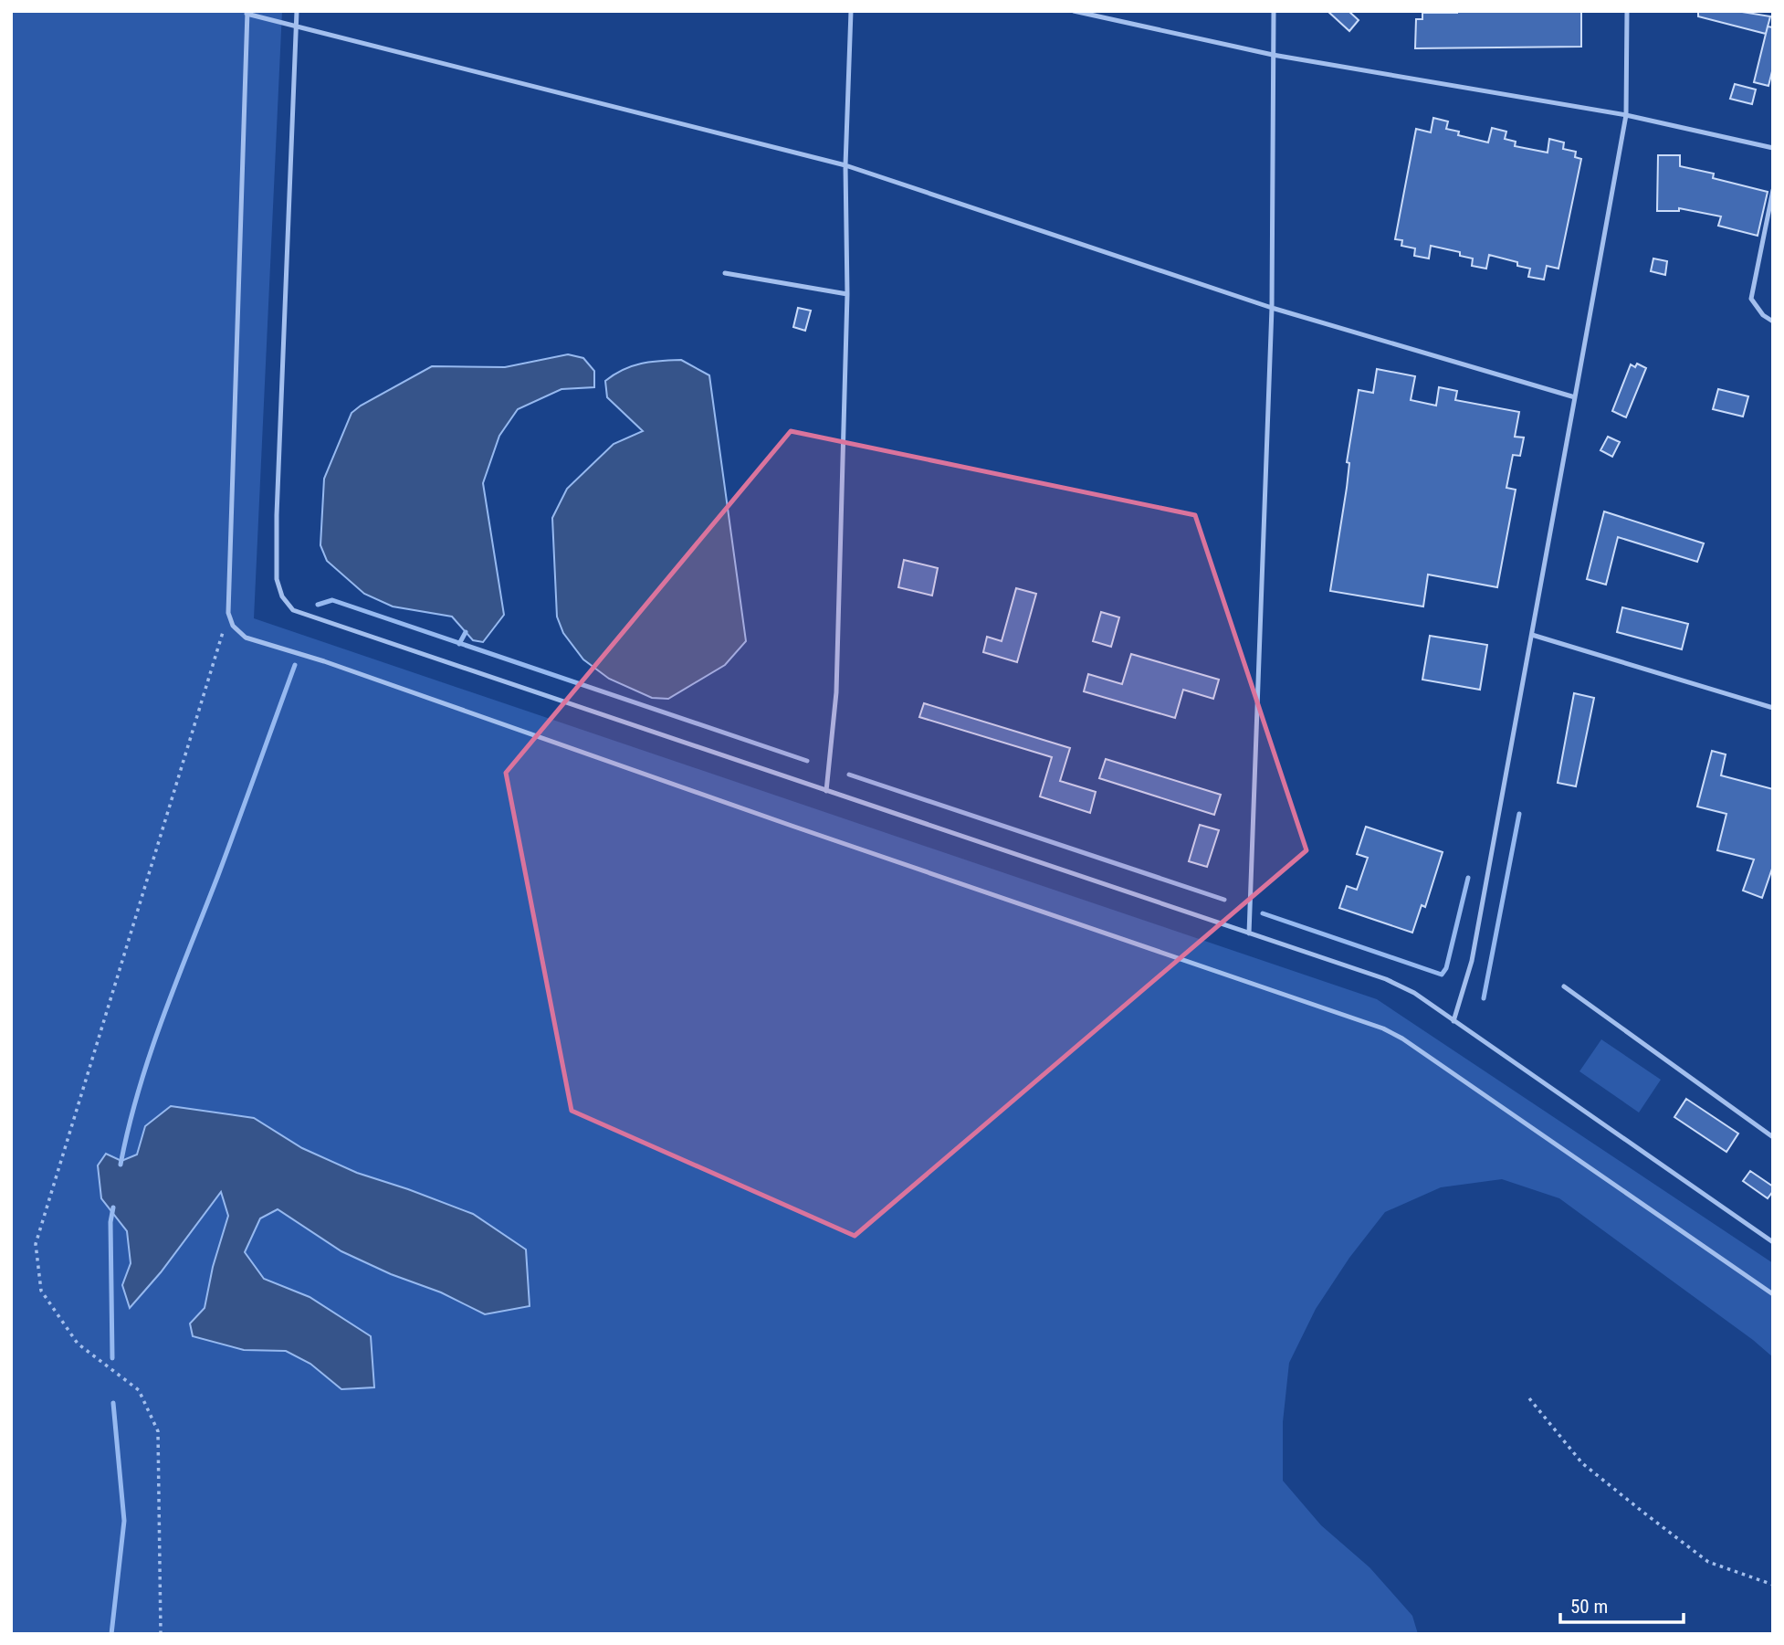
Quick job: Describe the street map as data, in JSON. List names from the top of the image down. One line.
{"scale_bar":"50 m"}
